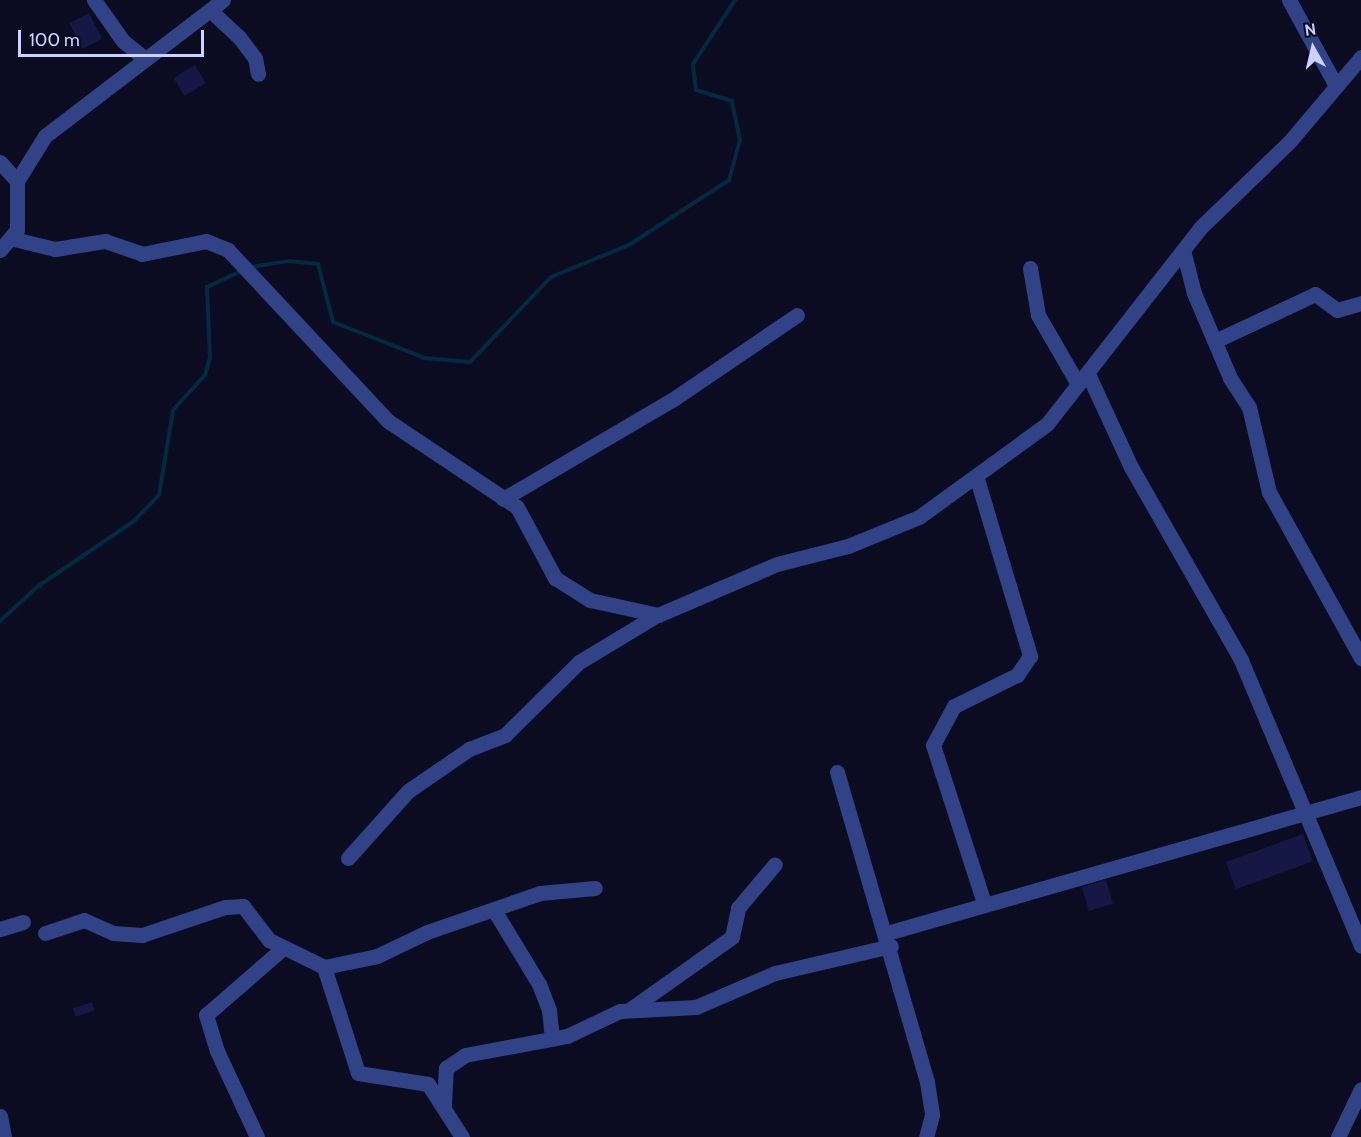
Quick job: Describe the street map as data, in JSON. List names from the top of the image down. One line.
{"scale_bar":"100 m","north":"top"}
